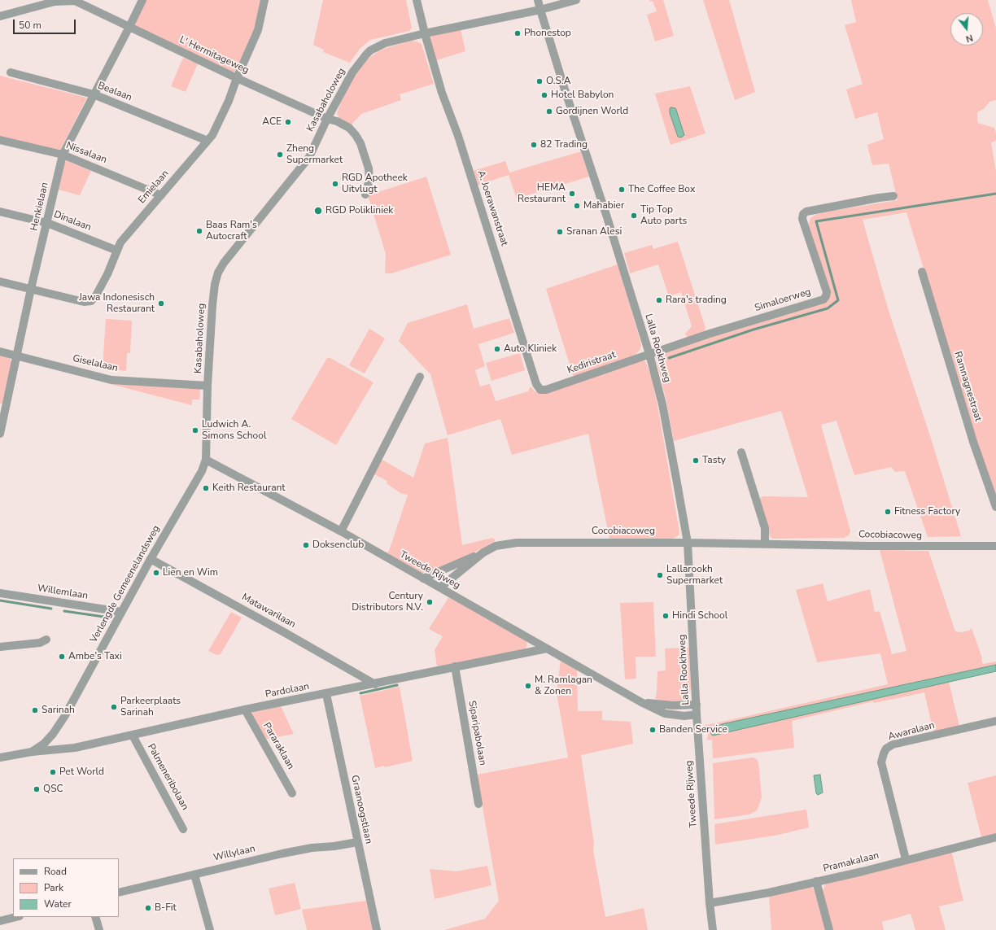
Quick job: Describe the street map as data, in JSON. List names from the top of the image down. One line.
{"streets":{"street":["L' Hermitageweg","Bealaan","Kasabaholoweg","Nissalaan","Emielaan","Henkielaan","A. Joerawanstraat","Dinalaan","Simaloerweg","Lalla Rookhweg","Kediristraat","Giselalaan","Ramnagnestraat","Cocobiacoweg","Tweede Rijweg","Verlengde Gemeenelandsweg","Willemlaan","Matawarilaan","Pardolaan","Awaralaan","Siparipabolaan","Pararaklaan","Palmeneribolaan","Graanoogstlaan","Willylaan","Pramakalaan"]},"crossings":[["L' Hermitageweg","Kasabaholoweg"],["L' Hermitageweg","Emielaan"],["L' Hermitageweg","Henkielaan"],["Bealaan","Emielaan"],["Bealaan","Henkielaan"],["Kasabaholoweg","A. Joerawanstraat"],["Kasabaholoweg","Lalla Rookhweg"],["Kasabaholoweg","Giselalaan"],["Kasabaholoweg","Tweede Rijweg"],["Kasabaholoweg","Verlengde Gemeenelandsweg"],["Nissalaan","Emielaan"],["Nissalaan","Henkielaan"],["Emielaan","Henkielaan"],["Emielaan","Dinalaan"],["Henkielaan","Dinalaan"],["Henkielaan","Giselalaan"],["A. Joerawanstraat","Kediristraat"],["Simaloerweg","Lalla Rookhweg"],["Simaloerweg","Kediristraat"],["Lalla Rookhweg","Kediristraat"],["Lalla Rookhweg","Cocobiacoweg"],["Lalla Rookhweg","Tweede Rijweg"],["Cocobiacoweg","Tweede Rijweg"],["Tweede Rijweg","Verlengde Gemeenelandsweg"],["Tweede Rijweg","Pardolaan"],["Tweede Rijweg","Pramakalaan"],["Verlengde Gemeenelandsweg","Willemlaan"],["Verlengde Gemeenelandsweg","Matawarilaan"],["Verlengde Gemeenelandsweg","Pardolaan"],["Matawarilaan","Pardolaan"],["Pardolaan","Siparipabolaan"],["Pardolaan","Pararaklaan"],["Pardolaan","Palmeneribolaan"],["Pardolaan","Graanoogstlaan"],["Awaralaan","Pramakalaan"],["Graanoogstlaan","Willylaan"]],"places":["Phonestop","O.S.A","Hotel Babylon","Gordijnen World","ACE","82 Trading","Zheng Supermarket","RGD Apotheek Uitvlugt","The Coffee Box","HEMA Restaurant","Mahabier","RGD Polikliniek","Tip Top Auto parts","Baas Ram's Autocraft","Sranan Alesi","Rara's trading","Jawa Indonesisch Restaurant","Auto Kliniek","Ludwich A. Simons School","Tasty","Keith Restaurant","Fitness Factory","Doksenclub","Lien en Wim","Lallarookh Supermarket","Century Distributors N.V.","Hindi School","Ambe's Taxi","M. Ramlagan & Zonen","Parkeerplaats Sarinah","Sarinah","Banden Service","Pet World","QSC","B-Fit"],"legend":["Road","Park","Water"],"scale_bar":"50 m","north":"bottom"}
